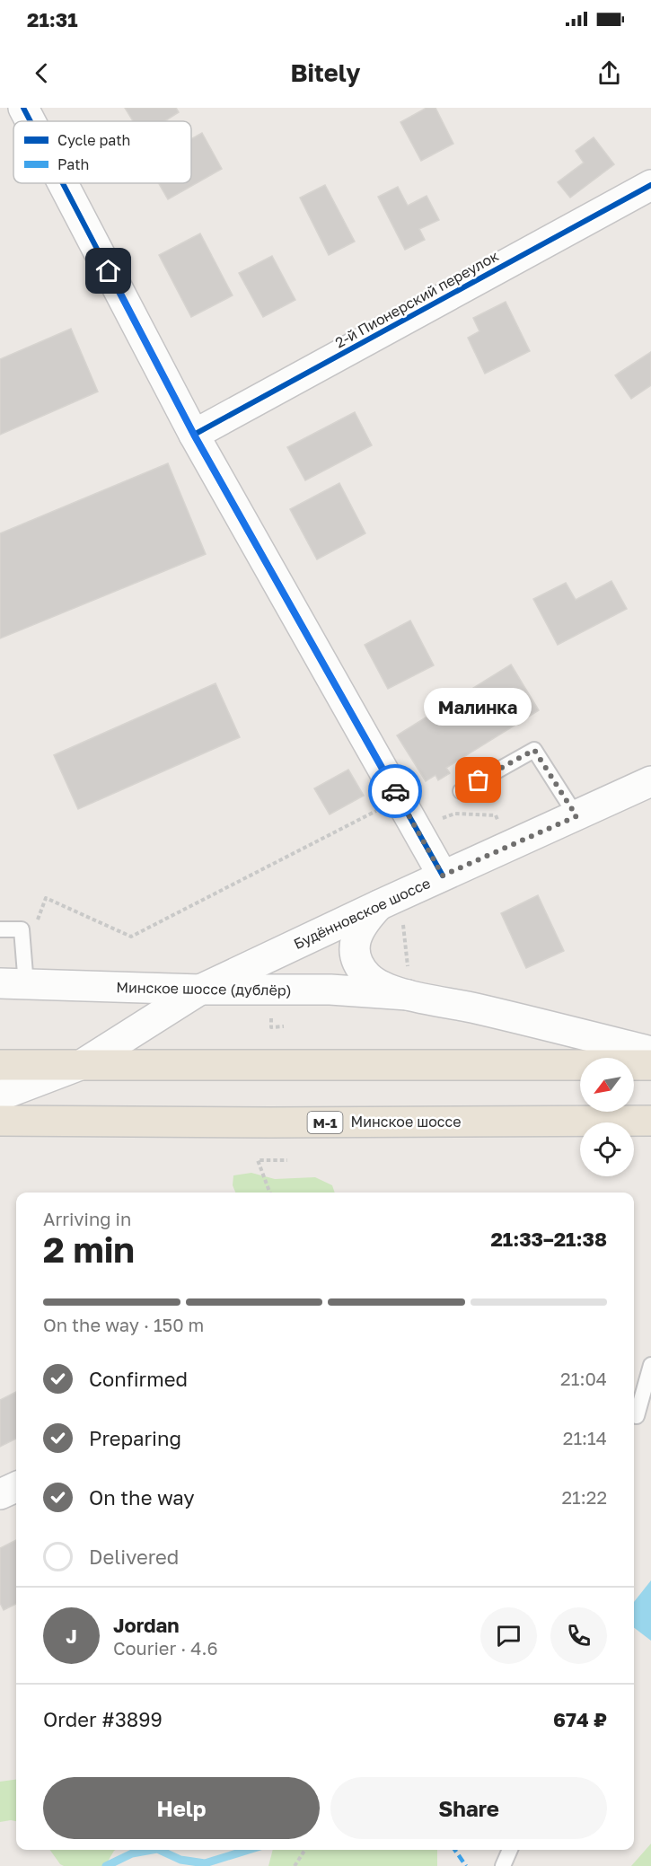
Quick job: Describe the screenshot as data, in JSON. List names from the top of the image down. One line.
{"streets":{"highway":["Минское шоссе","М-1"],"main road":["2-й Пионерский переулок","Будённовское шоссе","Минское шоссе (дублёр)"]},"crossings":[["Будённовское шоссе","Минское шоссе (дублёр)"]],"places":["Малинка"],"legend":["Cycle path","Path"],"north":"bottom left","page":{"status":"21:31","header":"Bitely","bubble":"Малинка","heading":["2 min","Arriving in","21:33–21:38"],"panel":["Jordan","Courier · 4.6","Order #3899","674 ₽"],"bar":"On the way · 150 m","list":[["Confirmed","21:04"],["Preparing","21:14"],["On the way","21:22"],"Delivered"],"round":"J","buttons":["Help","Share"]}}
